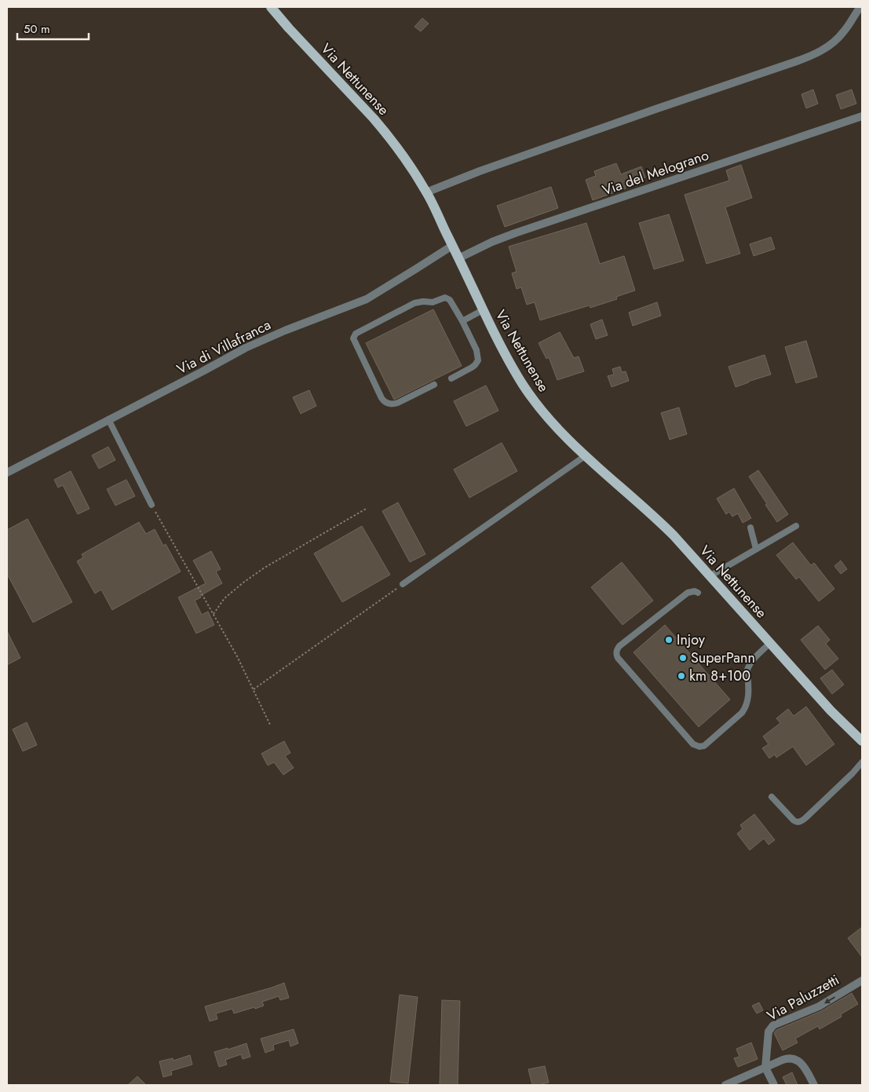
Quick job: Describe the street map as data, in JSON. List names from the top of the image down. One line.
{"streets":{"main road":["Via Nettunense"],"street":["Via del Melograno","Via di Villafranca","Via Paluzzetti"]},"crossings":[["Via Nettunense","Via del Melograno"],["Via Nettunense","Via di Villafranca"]],"one_way":["Via Paluzzetti"],"places":["Injoy","SuperPann","km 8+100"],"scale_bar":"50 m"}
